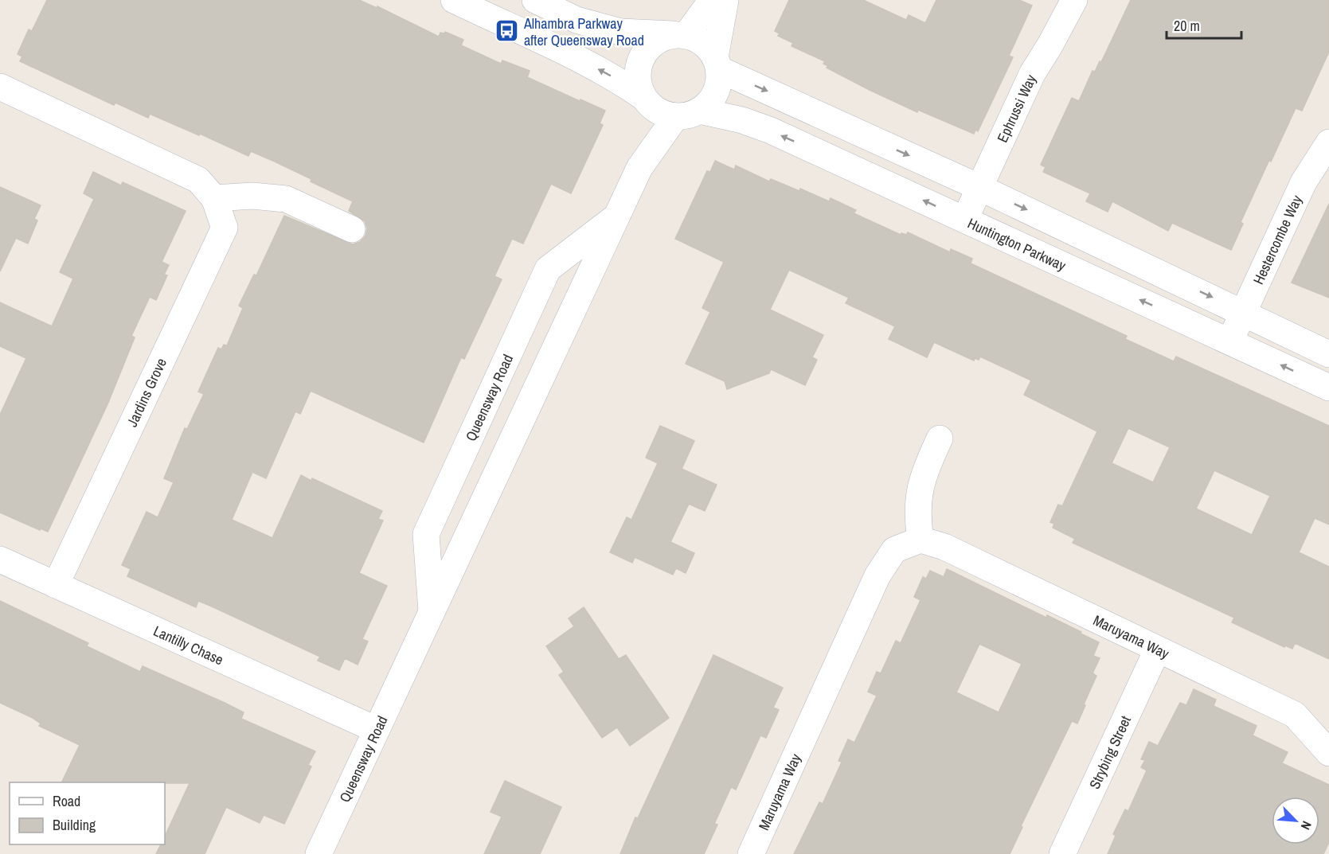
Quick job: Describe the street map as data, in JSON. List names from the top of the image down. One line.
{"streets":{"street":["Ephrussi Way","Hestercombe Way","Huntington Parkway","Jardins Grove","Queensway Road","Maruyama Way","Lantilly Chase","Strybing Street"]},"crossings":[["Ephrussi Way","Huntington Parkway"],["Hestercombe Way","Huntington Parkway"],["Huntington Parkway","Queensway Road"],["Jardins Grove","Lantilly Chase"],["Queensway Road","Lantilly Chase"],["Maruyama Way","Strybing Street"]],"places":{"bus stop":["Alhambra Parkway after Queensway Road"]},"legend":["Road","Building"],"scale_bar":"20 m","north":"bottom right"}
